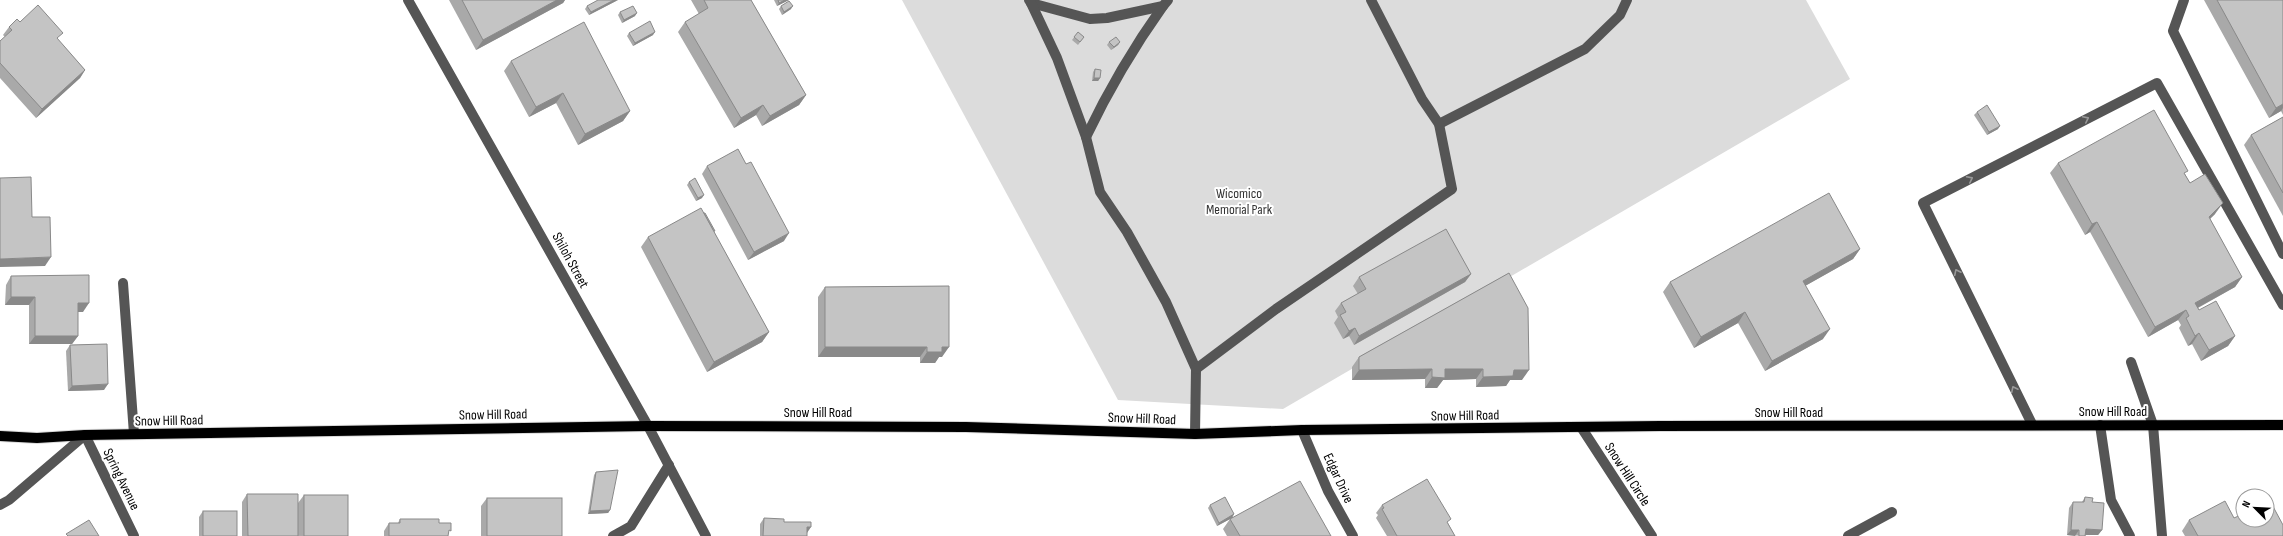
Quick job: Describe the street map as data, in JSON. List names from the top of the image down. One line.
{"streets":{"main road":["Snow Hill Road"],"street":["Shiloh Street","Snow Hill Circle","Edgar Drive","Spring Avenue"]},"crossings":[["Shiloh Street","Snow Hill Road"],["Snow Hill Road","Snow Hill Circle"],["Snow Hill Road","Edgar Drive"],["Snow Hill Road","Spring Avenue"]],"parks":["Wicomico Memorial Park"],"north":"top left"}
